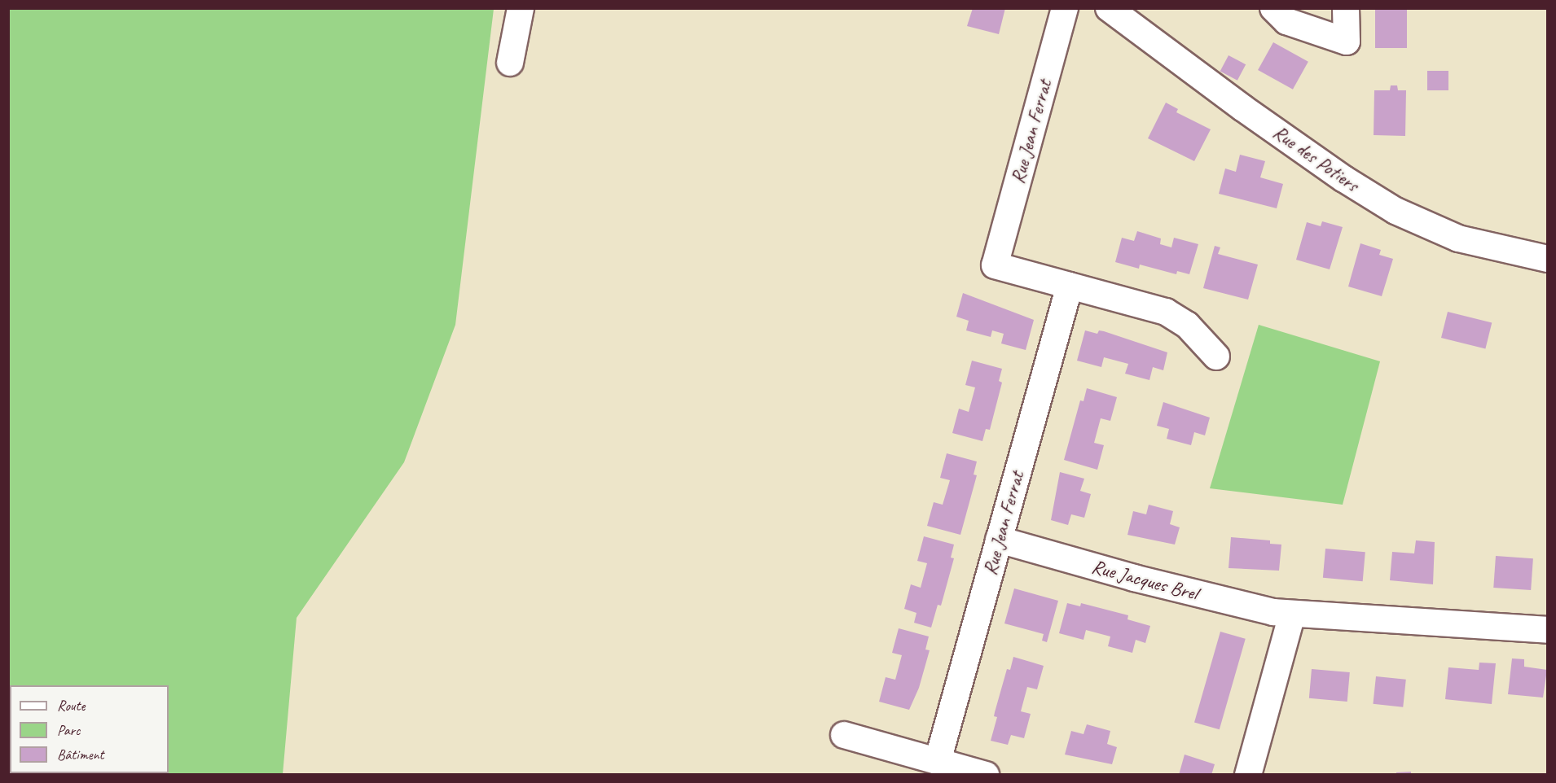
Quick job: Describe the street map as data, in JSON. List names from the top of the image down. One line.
{"streets":{"street":["Rue Jean Ferrat","Rue des Potiers","Rue Jacques Brel"]},"crossings":[["Rue Jean Ferrat","Rue Jacques Brel"]],"legend":["Route","Parc","Bâtiment"]}
